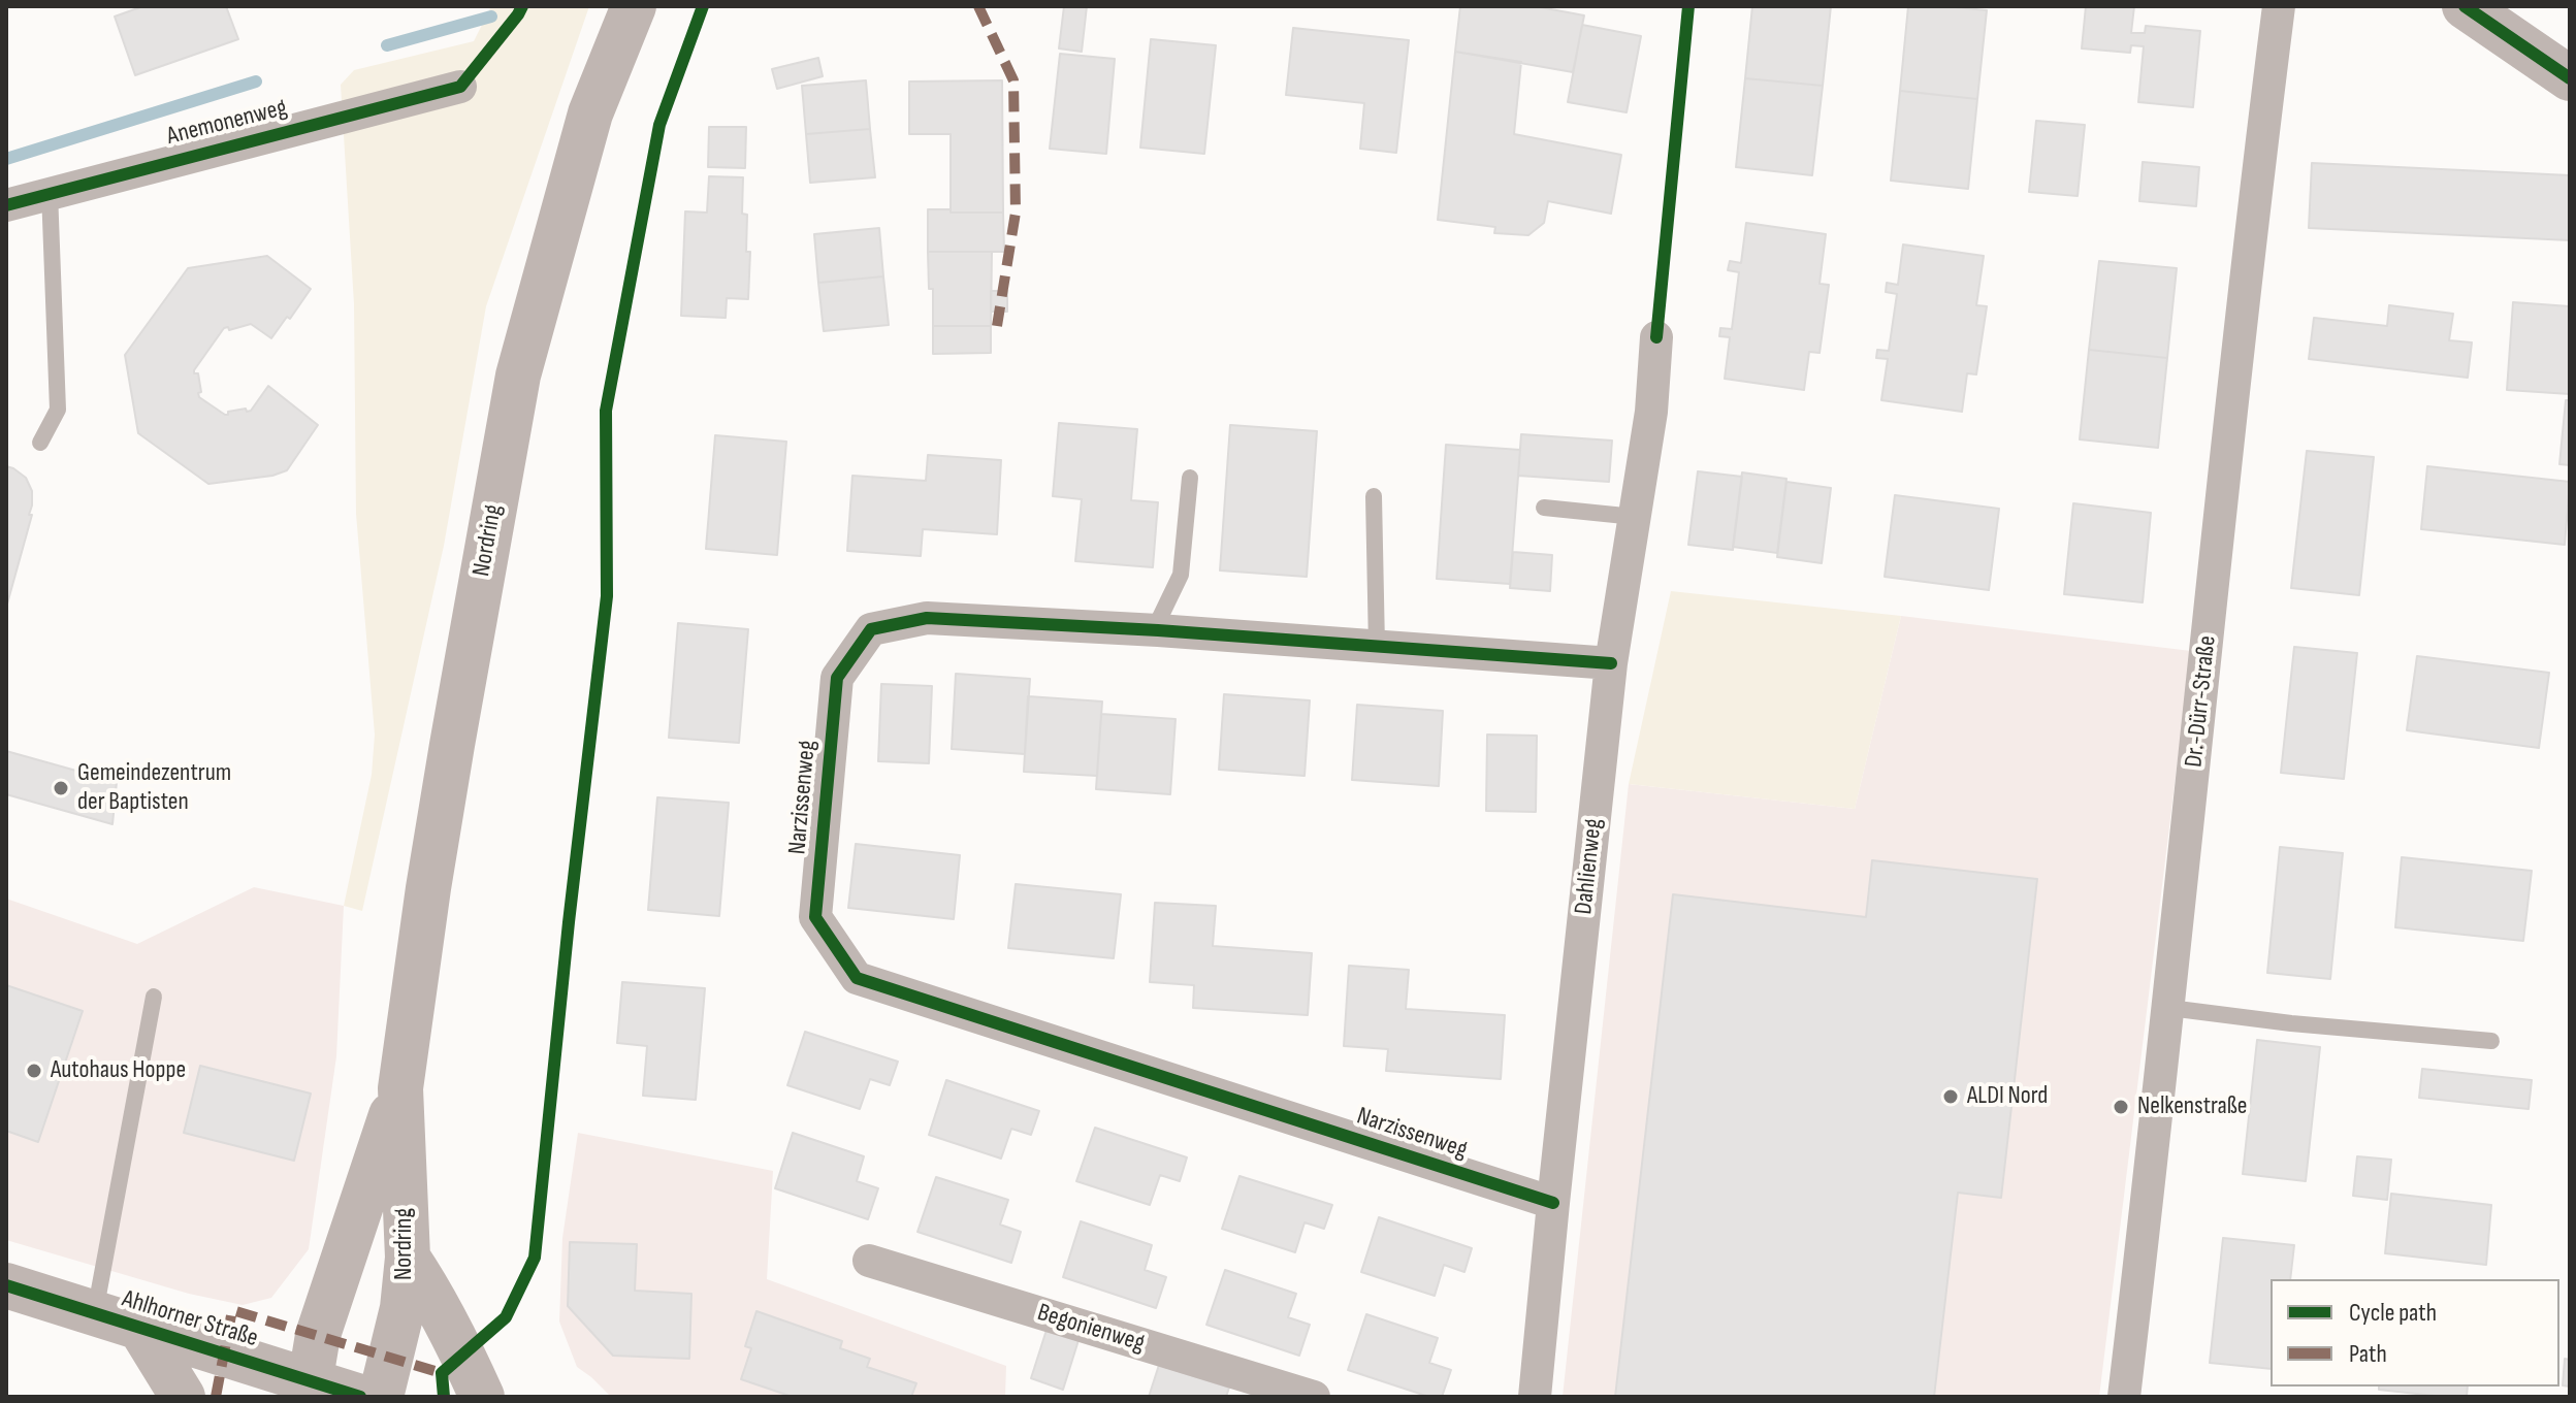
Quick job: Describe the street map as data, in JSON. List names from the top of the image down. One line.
{"streets":{"main road":["Nordring","Ahlhorner Straße"],"street":["Anemonenweg","Dr.-Dürr-Straße","Narzissenweg","Dahlienweg","Begonienweg"]},"crossings":[["Nordring","Ahlhorner Straße"],["Narzissenweg","Dahlienweg"]],"places":["Gemeindezentrum der Baptisten","Autohaus Hoppe","ALDI Nord","Nelkenstraße"],"legend":["Cycle path","Path"]}
